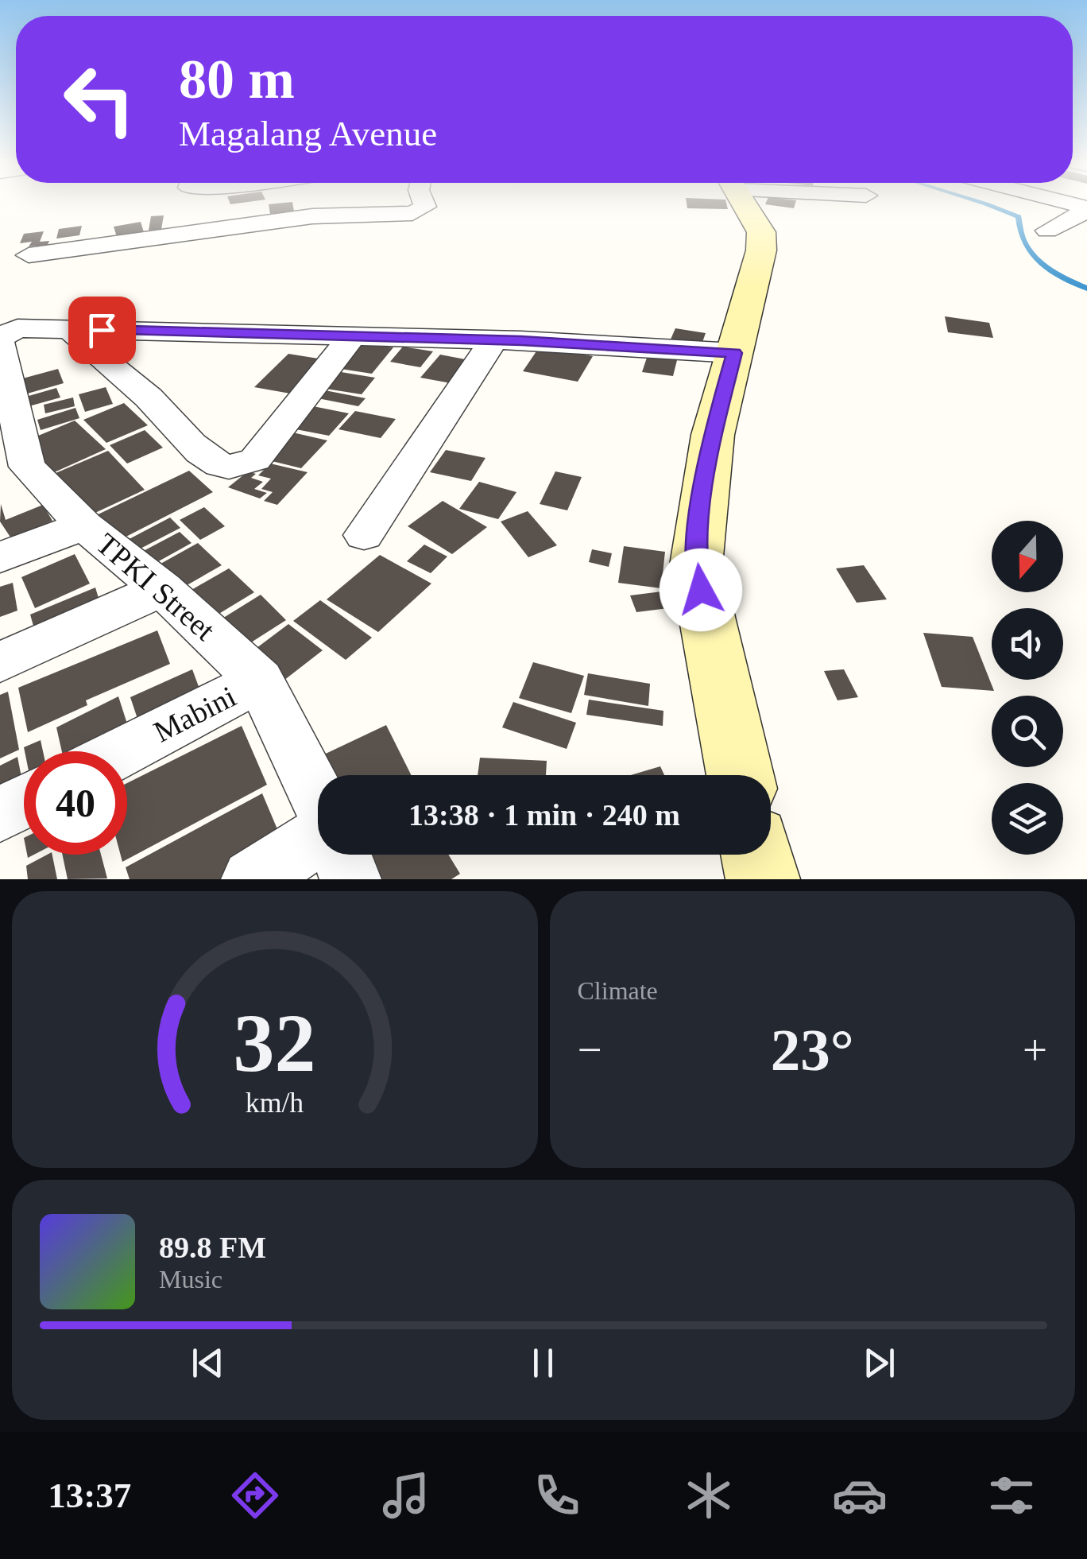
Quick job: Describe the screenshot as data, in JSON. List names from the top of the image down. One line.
{"streets":{"street":["TPKI Street","Mabini"]},"crossings":[["TPKI Street","Mabini"]],"north":"bottom","page":{"turn":["80 m","Magalang Avenue"],"limit":"40","trip":"13:38 · 1 min · 240 m","tile":"Climate","heat":["−","23°","+"],"song":["89.8 FM","Music"],"tabs":"13:37","gauge":["32","km/h"]}}
